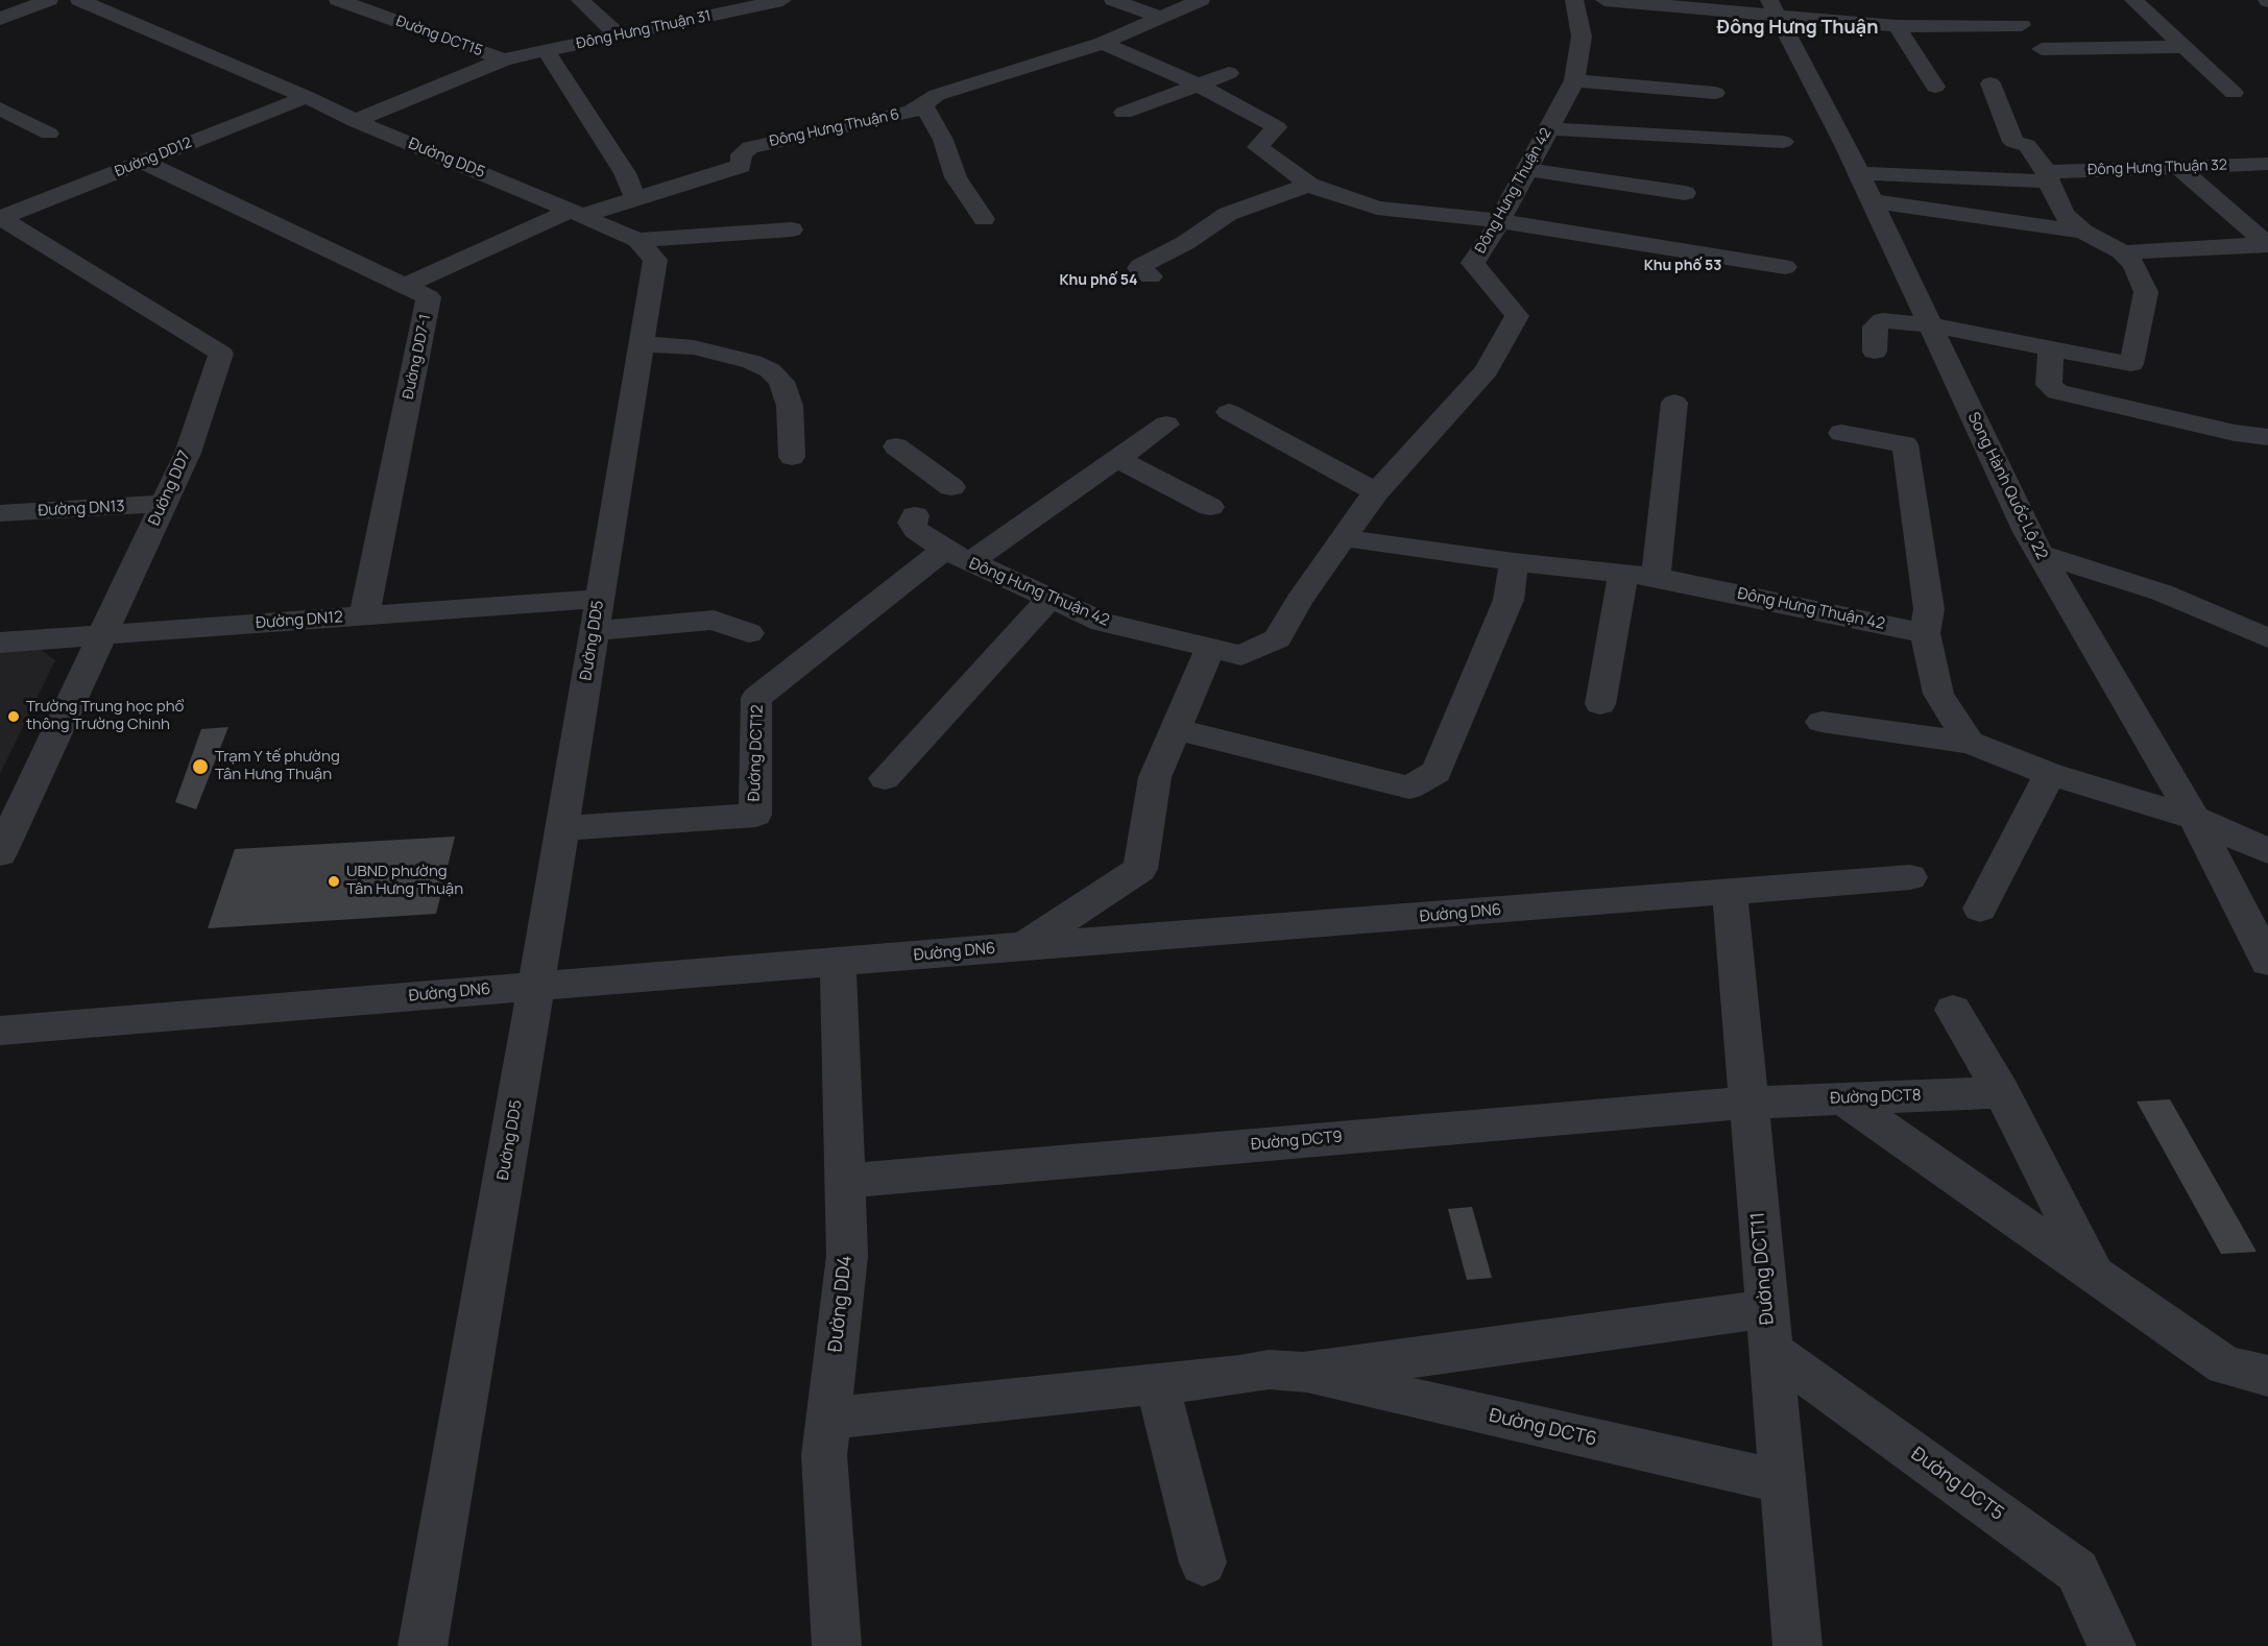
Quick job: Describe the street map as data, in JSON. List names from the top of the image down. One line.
{"streets":{"street":["Đông Hưng Thuận 31","Đường DCT15","Đông Hưng Thuận 6","Đường DD12","Đường DD5","Đông Hưng Thuận 32","Đông Hưng Thuận 42","Đường DD7-1","Song Hành Quốc Lộ 22","Đường DD7","Đường DN13","Đường DN12","Đường DCT12","Đường DN6","Đường DCT8","Đường DCT9","Đường DCT11","Đường DD4","Đường DCT6","Đường DCT5"]},"crossings":[["Đông Hưng Thuận 31","Đường DCT15"],["Đông Hưng Thuận 31","Đường DD5"],["Đông Hưng Thuận 6","Đường DD5"],["Đông Hưng Thuận 6","Đường DD7-1"],["Đường DD12","Đường DD5"],["Đường DD12","Đường DD7-1"],["Đường DD12","Đường DD7"],["Đường DD5","Đường DN12"],["Đường DD5","Đường DCT12"],["Đường DD5","Đường DN6"],["Đông Hưng Thuận 32","Song Hành Quốc Lộ 22"],["Đông Hưng Thuận 42","Đường DCT12"],["Đường DD7-1","Đường DN12"],["Đường DD7","Đường DN13"],["Đường DD7","Đường DN12"],["Đường DN6","Đường DCT11"],["Đường DN6","Đường DD4"],["Đường DCT8","Đường DCT9"],["Đường DCT8","Đường DCT11"],["Đường DCT9","Đường DCT11"],["Đường DCT9","Đường DD4"],["Đường DCT11","Đường DCT6"],["Đường DCT11","Đường DCT5"]],"districts":["Đông Hưng Thuận","Khu phố 53","Khu phố 54"],"places":["Trường Trung học phổ thông Trường Chinh","Trạm Y tế phường Tân Hưng Thuận","UBND phường Tân Hưng Thuận"]}
